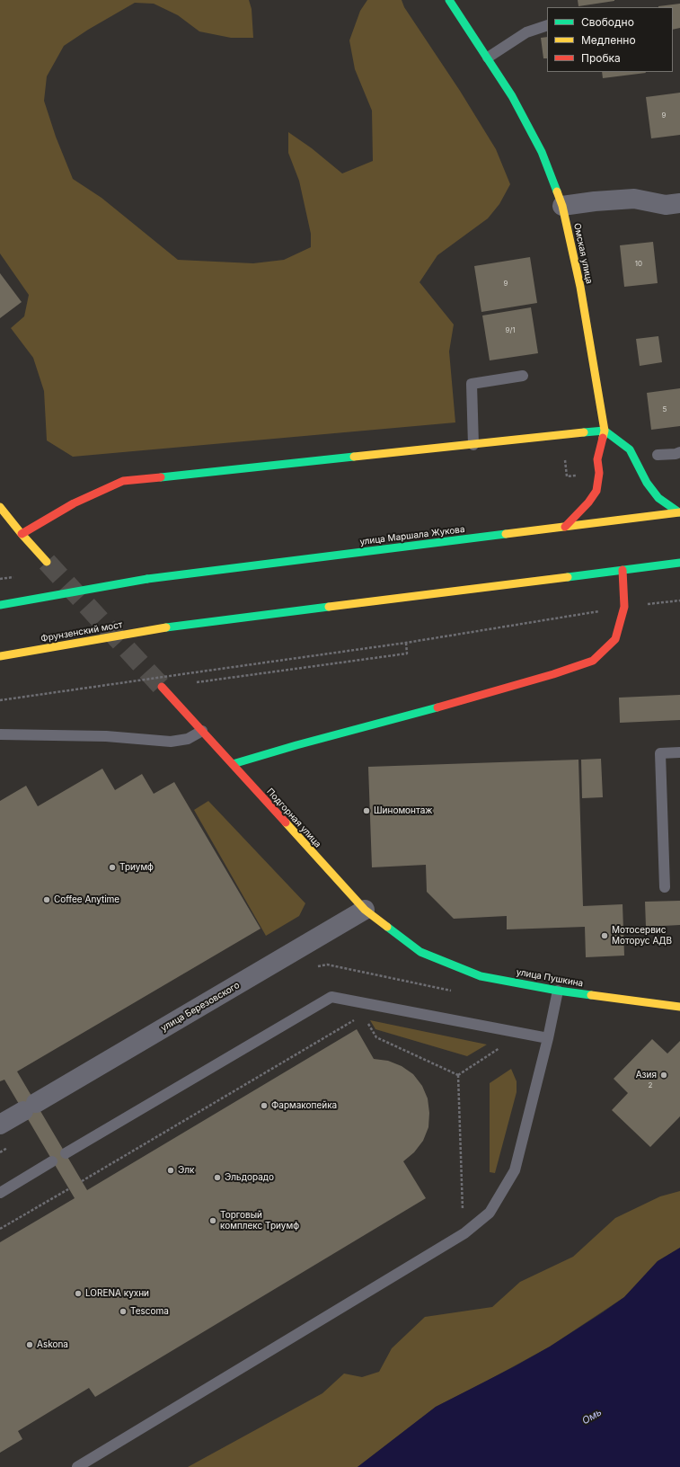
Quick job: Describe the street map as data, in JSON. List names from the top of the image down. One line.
{"streets":{"main road":["Омская улица","улица Маршала Жукова","Фрунзенский мост","Подгорная улица","улица Пушкина"],"street":["улица Березовского"]},"crossings":[["Омская улица","улица Маршала Жукова"],["Подгорная улица","улица Пушкина"],["Подгорная улица","улица Березовского"]],"water":["Омь"],"places":["Шиномонтаж","Триумф","Coffee Anytime","Мотосервис Моторус АДВ","Азия","Фармакопейка","Элк","Эльдорадо","Торговый комплекс Триумф","LORENA кухни","Tescoma","Askona"],"house_numbers":["9","10","9","9/1","5","2"],"legend":["Свободно","Медленно","Пробка"]}
